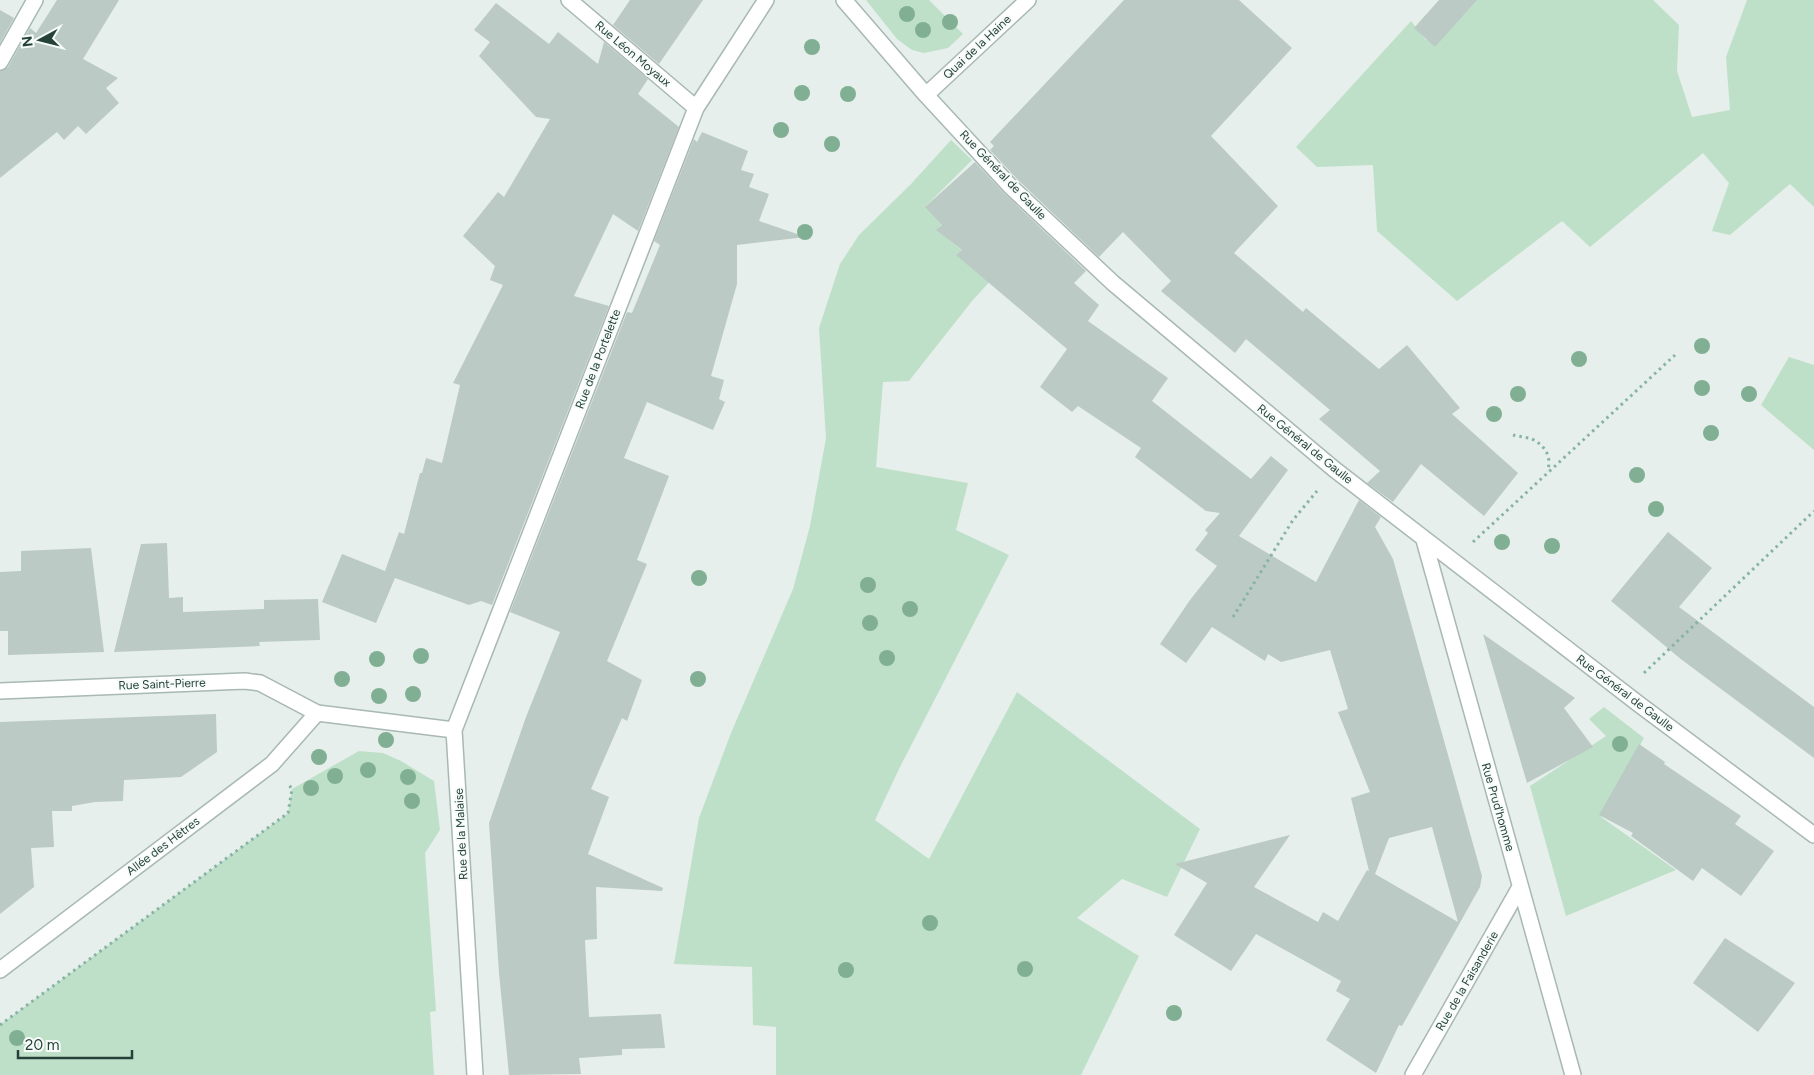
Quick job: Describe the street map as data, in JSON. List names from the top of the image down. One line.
{"streets":{"street":["Quai de la Haine","Rue Léon Moyaux","Rue Général de Gaulle","Rue de la Portelette","Rue Saint-Pierre","Rue Prud'homme","Rue de la Malaise","Allée des Hêtres","Rue de la Faisanderie"]},"crossings":[["Quai de la Haine","Rue Général de Gaulle"],["Rue Léon Moyaux","Rue de la Portelette"],["Rue Général de Gaulle","Rue Prud'homme"],["Rue de la Portelette","Rue de la Malaise"],["Rue Saint-Pierre","Allée des Hêtres"],["Rue Prud'homme","Rue de la Faisanderie"]],"scale_bar":"20 m","north":"left"}
